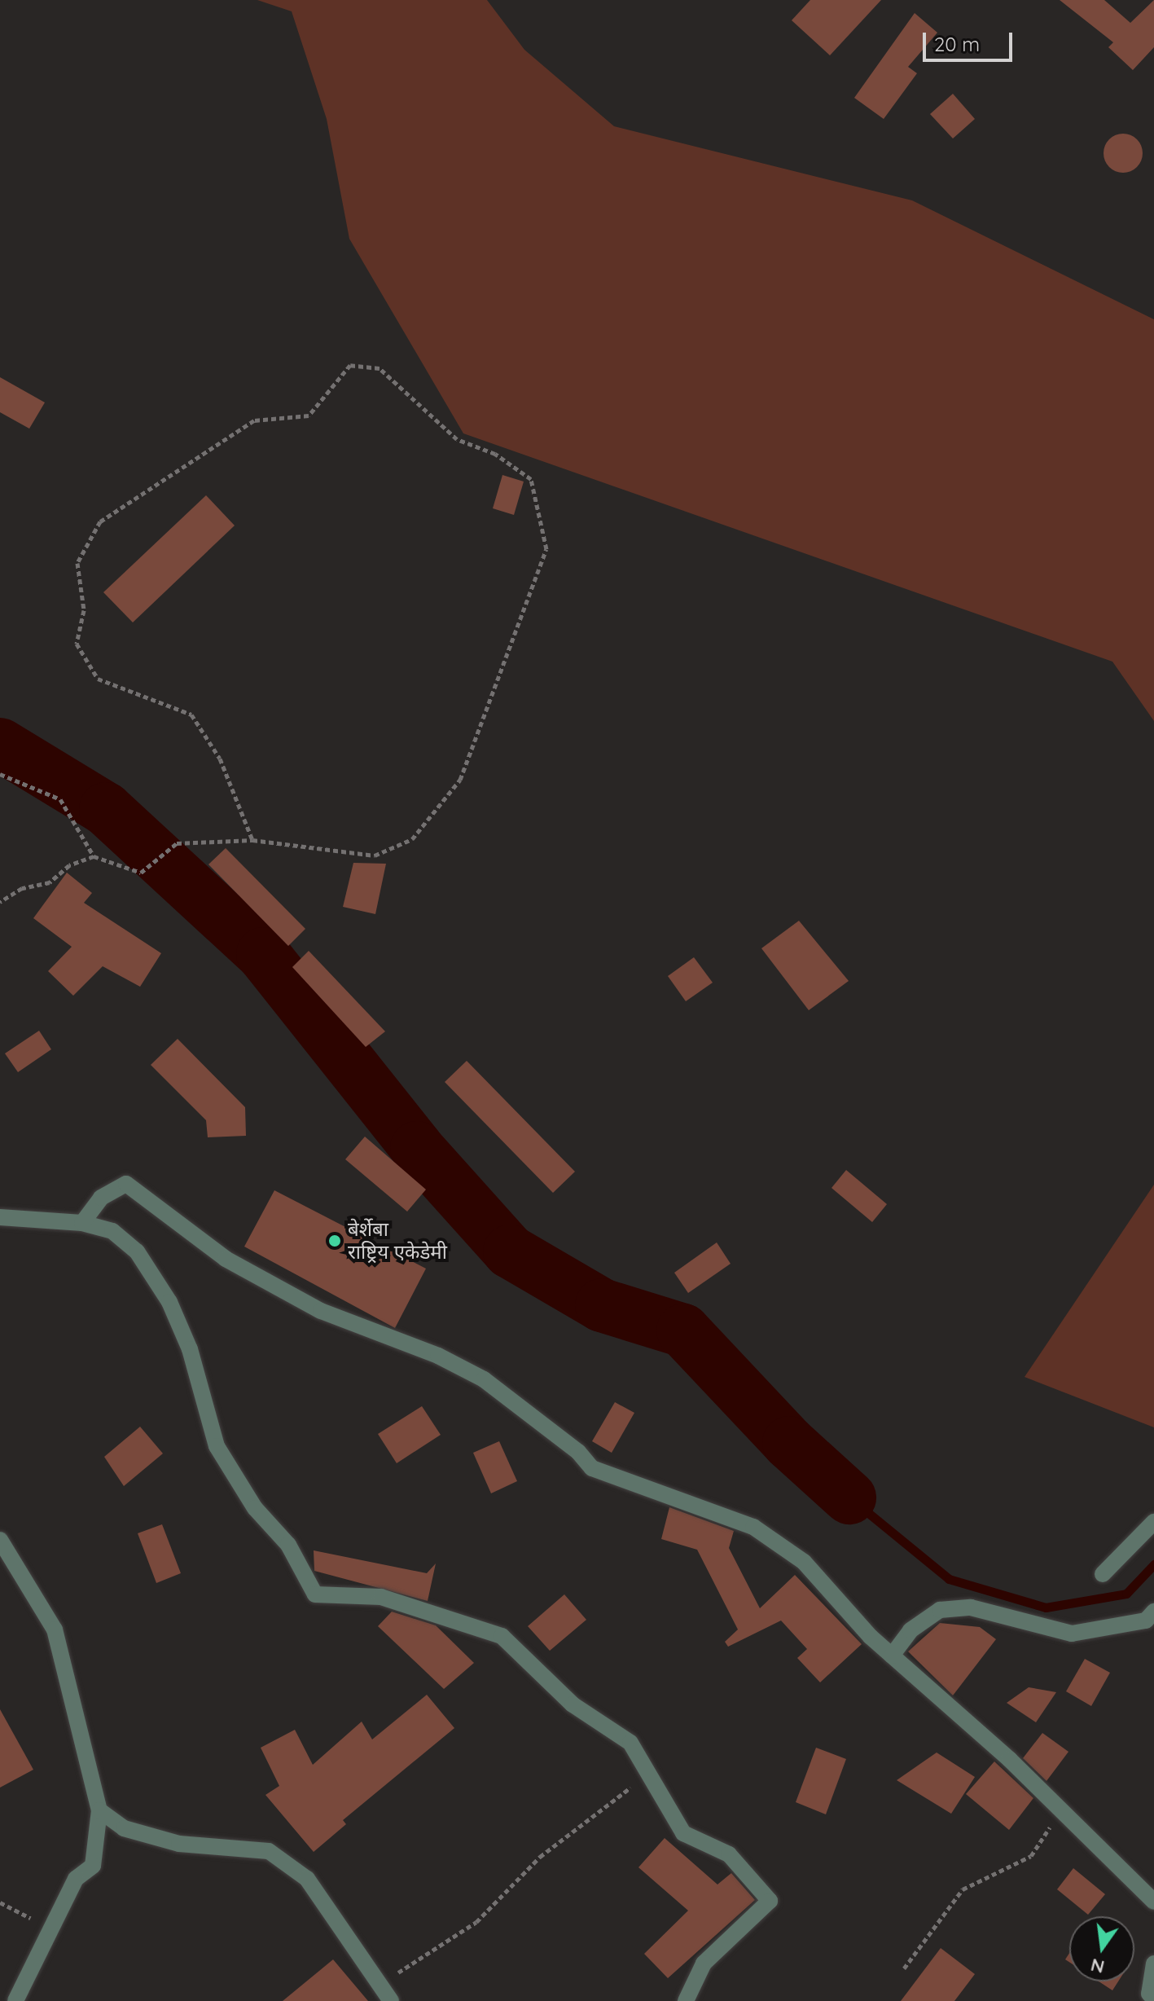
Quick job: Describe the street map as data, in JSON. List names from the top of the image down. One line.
{"places":["बेर्शेबा राष्ट्रिय एकेडेमी"],"scale_bar":"20 m","north":"bottom"}
